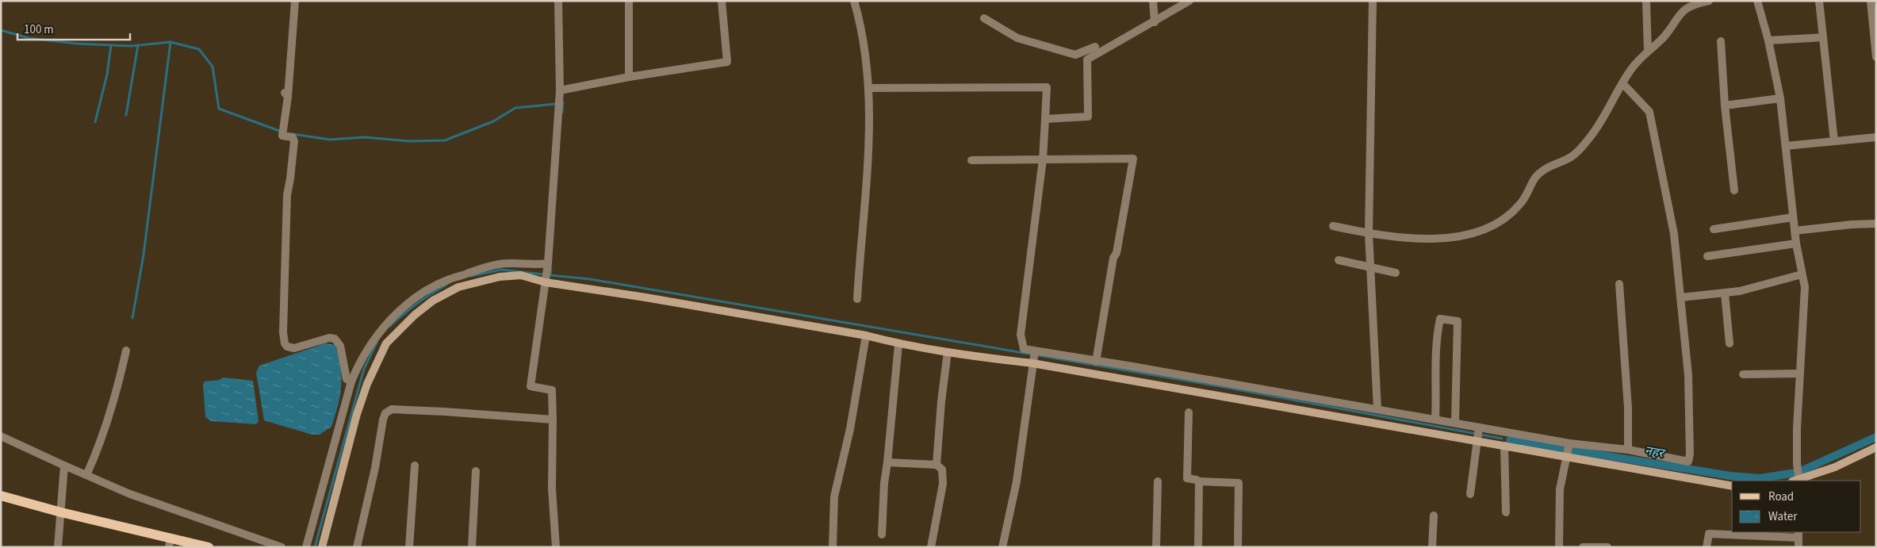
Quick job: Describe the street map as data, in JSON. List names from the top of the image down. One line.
{"water":["नहर"],"legend":["Road","Water"],"scale_bar":"100 m"}
